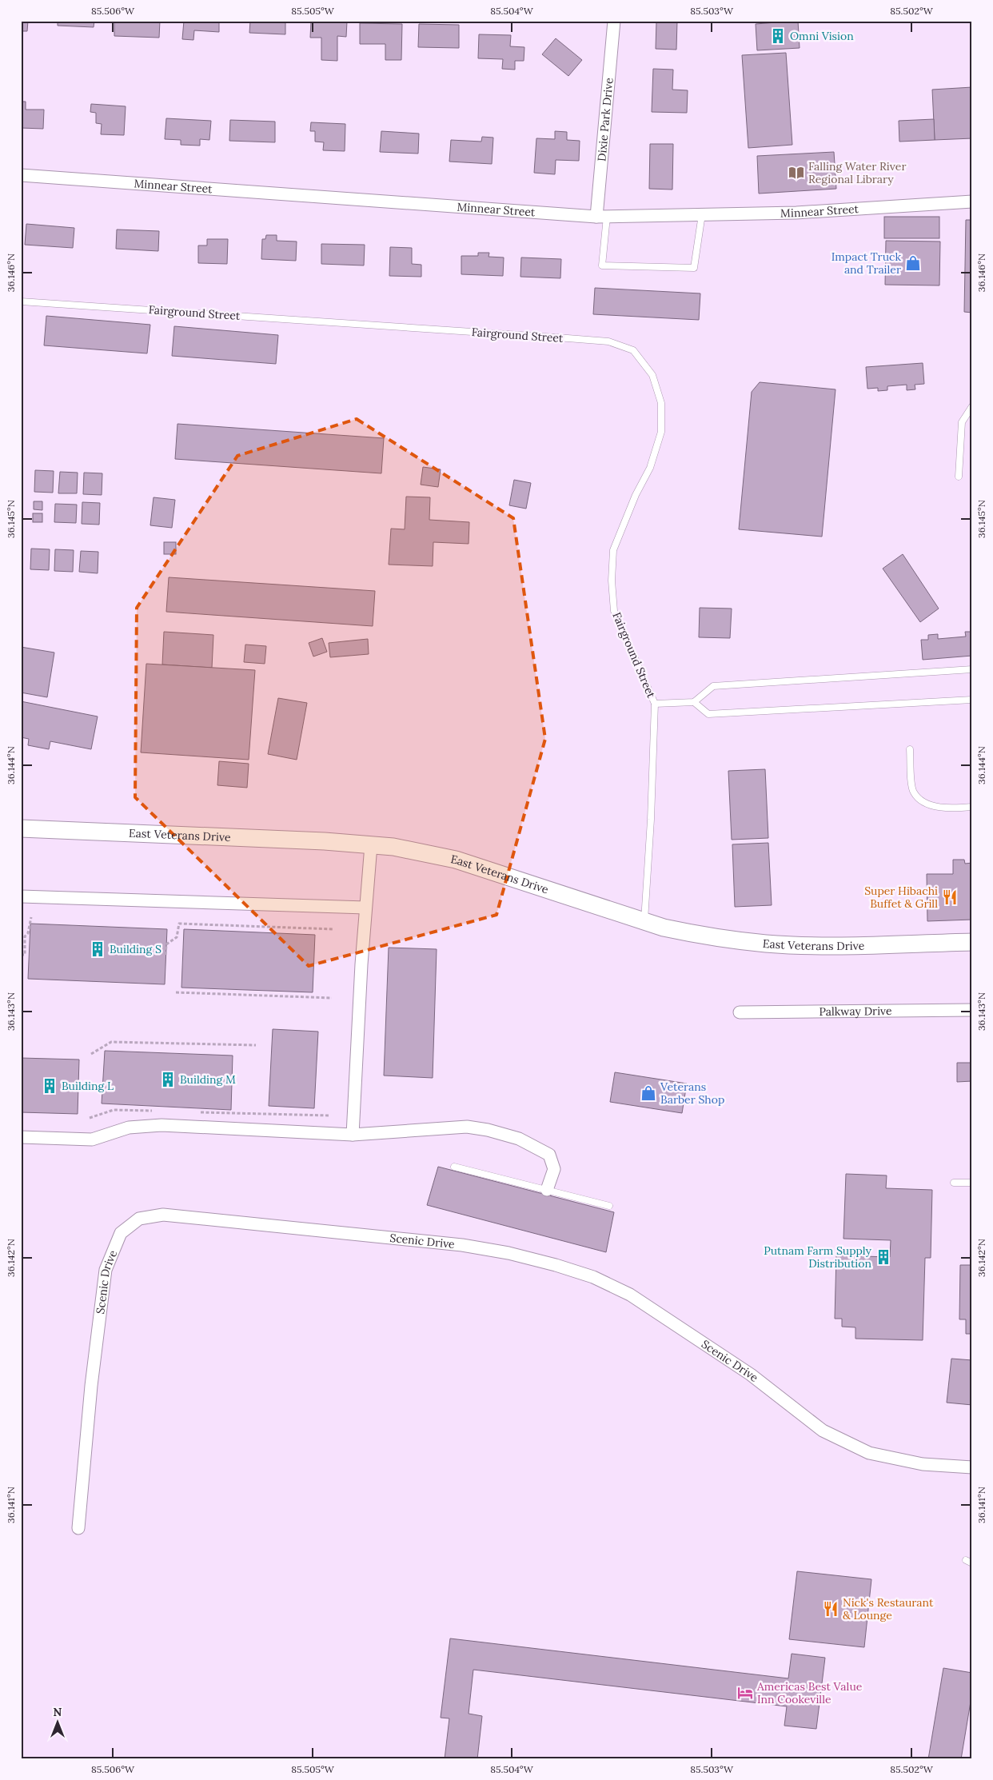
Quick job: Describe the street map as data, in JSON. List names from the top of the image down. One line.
{"streets":{"street":["Dixie Park Drive","Minnear Street","East Veterans Drive","Palkway Drive","Scenic Drive"],"lane":["Fairground Street"]},"crossings":[["Dixie Park Drive","Minnear Street"],["Fairground Street","East Veterans Drive"]],"places":{"building":["Omni Vision","Building S","Building M","Building L","Putnam Farm Supply Distribution"],"library":["Falling Water River Regional Library"],"shop":["Impact Truck and Trailer","Veterans Barber Shop"],"restaurant":["Super Hibachi Buffet & Grill","Nick's Restaurant & Lounge"],"hotel":["Americas Best Value Inn Cookeville"]},"north":"top","coordinates":["85.506°W","85.505°W","85.504°W","85.503°W","85.502°W","36.146°N","36.145°N","36.144°N","36.143°N","36.142°N","36.141°N"]}
